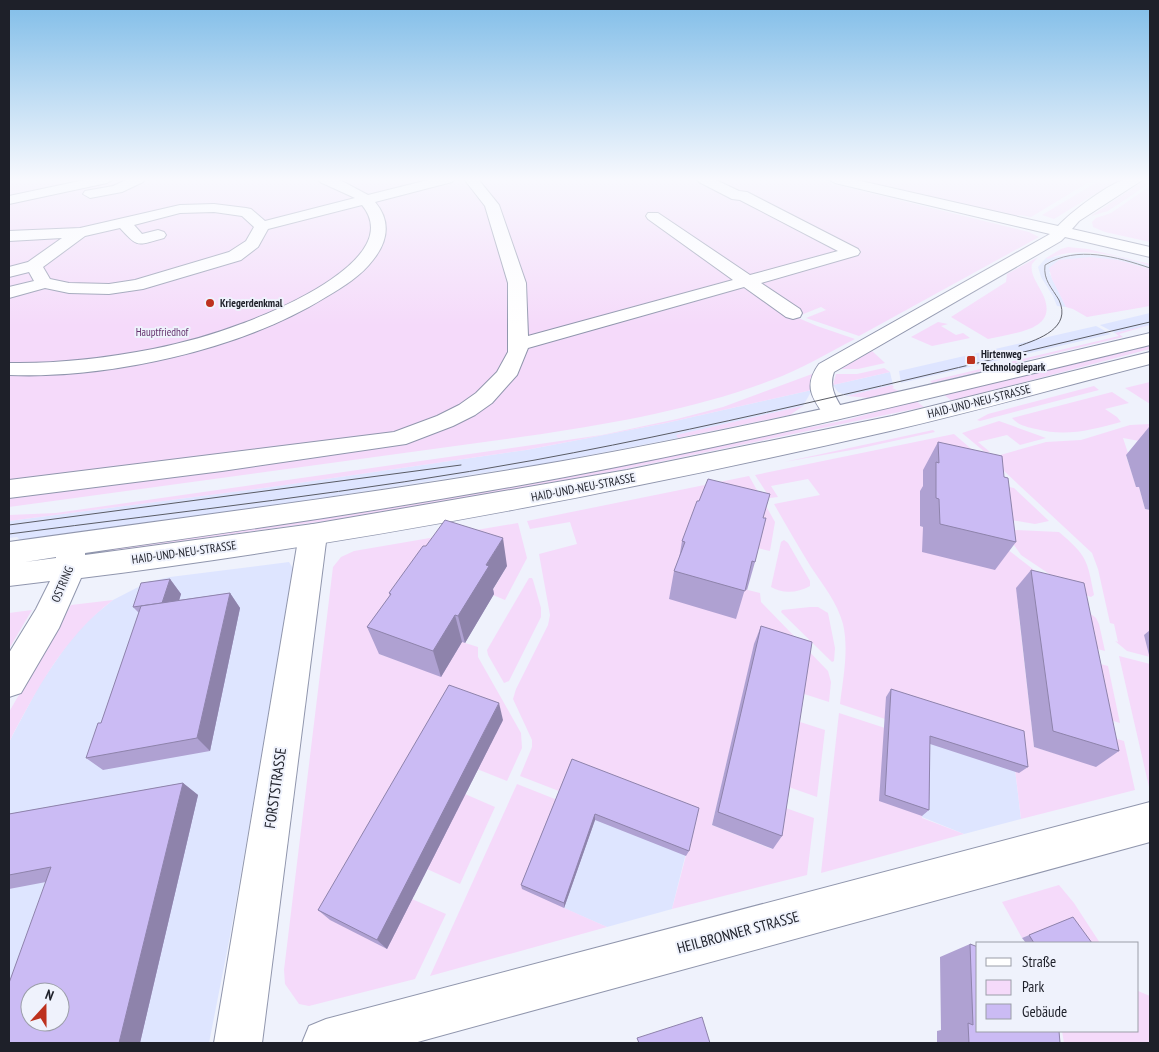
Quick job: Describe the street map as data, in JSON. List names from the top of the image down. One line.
{"streets":{"main road":["HAID-UND-NEU-STRASSE","OSTRING","FORSTSTRASSE","HEILBRONNER STRASSE"]},"crossings":[["HAID-UND-NEU-STRASSE","OSTRING"],["HAID-UND-NEU-STRASSE","FORSTSTRASSE"]],"parks":["Hauptfriedhof"],"places":{"other":["Kriegerdenkmal"],"transit":["Hirtenweg - Technologiepark"]},"legend":["Straße","Park","Gebäude"],"north":"top"}
